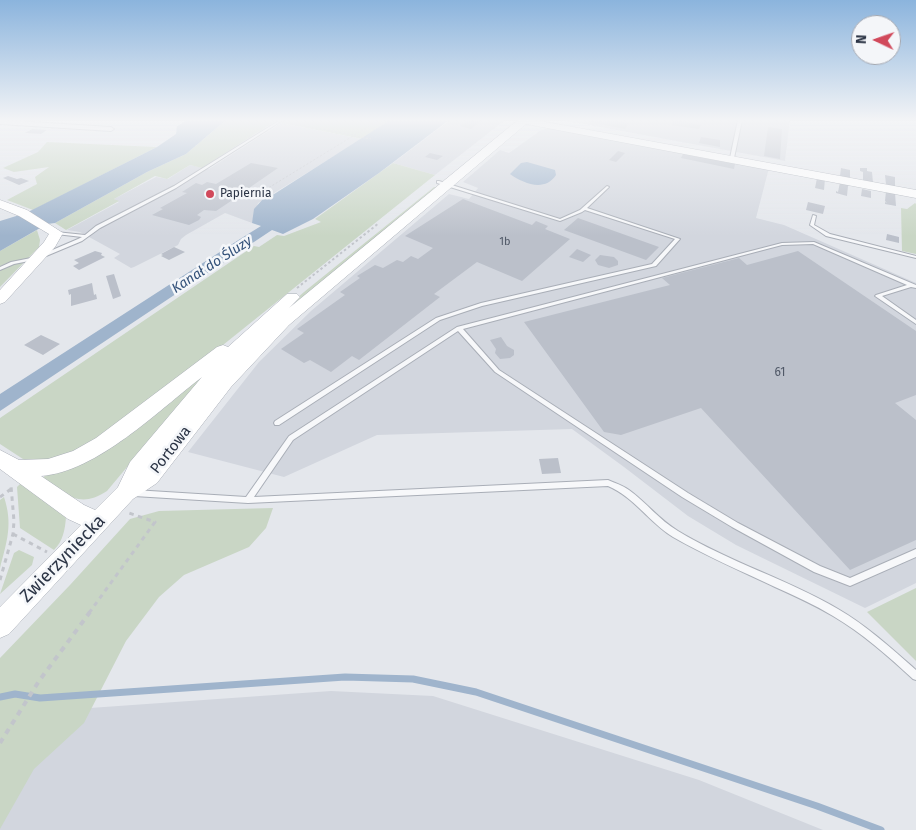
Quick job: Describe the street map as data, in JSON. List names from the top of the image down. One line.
{"streets":{"street":["Portowa","Zwierzyniecka"]},"crossings":[["Portowa","Zwierzyniecka"]],"water":["Kanał do Śluzy"],"places":["Papiernia"],"house_numbers":["1b","61"],"north":"left"}
